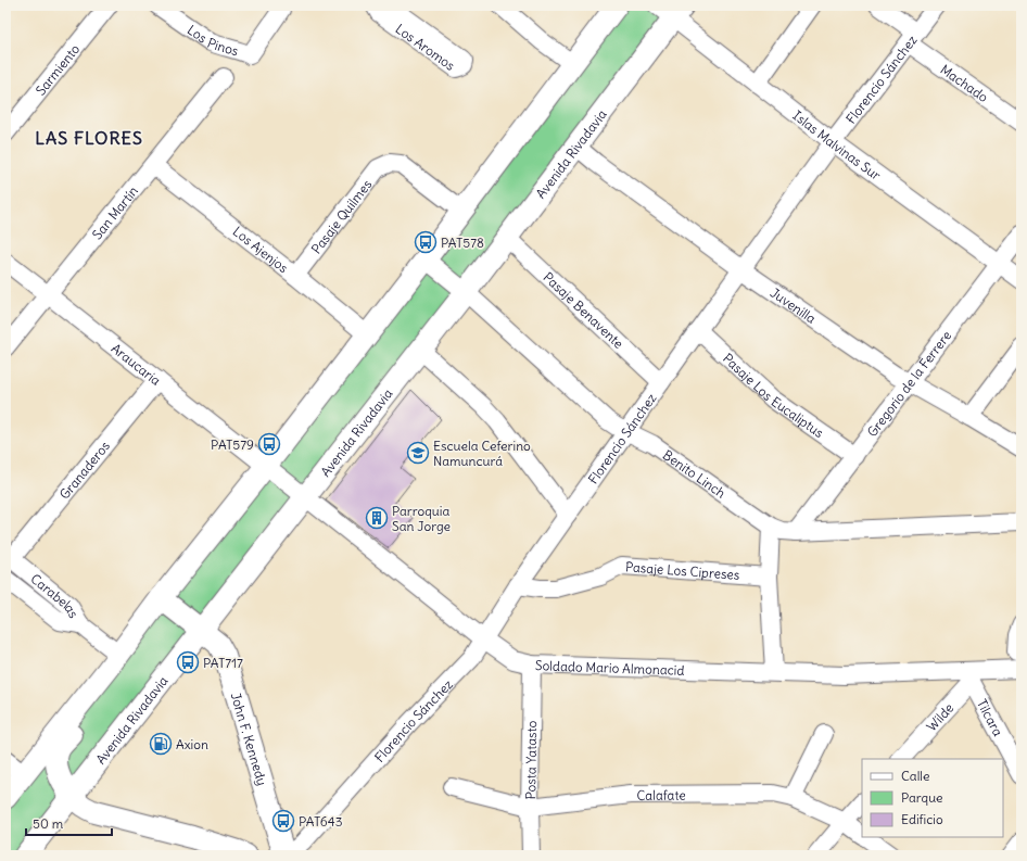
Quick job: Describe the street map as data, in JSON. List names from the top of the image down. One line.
{"streets":{"main road":["Avenida Rivadavia","John F. Kennedy"],"street":["Los Pinos","Los Aromos","Sarmiento","Florencio Sánchez","Machado","Islas Malvinas Sur","San Martín","Pasaje Quilmes","Los Ajenjos","Juvenilla","Pasaje Benavente","Araucaria","Gregorio de la Ferrere","Pasaje Los Eucaliptus","Granaderos","Benito Linch","Pasaje Los Cipreses","Carabelas","Soldado Mario Almonacid","Wilde","Tilcara","Posta Yatasto","Calafate"]},"crossings":[["Florencio Sánchez","Machado"],["Florencio Sánchez","Islas Malvinas Sur"],["Florencio Sánchez","Juvenilla"],["Florencio Sánchez","Pasaje Benavente"],["Florencio Sánchez","Pasaje Los Eucaliptus"],["Florencio Sánchez","Benito Linch"],["Florencio Sánchez","Pasaje Los Cipreses"],["Florencio Sánchez","Soldado Mario Almonacid"],["Florencio Sánchez","John F. Kennedy"],["Islas Malvinas Sur","Avenida Rivadavia"],["Islas Malvinas Sur","Gregorio de la Ferrere"],["Avenida Rivadavia","Juvenilla"],["Avenida Rivadavia","Pasaje Benavente"],["Avenida Rivadavia","Benito Linch"],["Avenida Rivadavia","Soldado Mario Almonacid"],["Avenida Rivadavia","John F. Kennedy"],["San Martín","Los Ajenjos"],["San Martín","Araucaria"],["Pasaje Quilmes","Los Ajenjos"],["Juvenilla","Gregorio de la Ferrere"],["Araucaria","Granaderos"],["Araucaria","Soldado Mario Almonacid"],["Gregorio de la Ferrere","Pasaje Los Eucaliptus"],["Gregorio de la Ferrere","Benito Linch"],["Granaderos","Carabelas"],["Soldado Mario Almonacid","Wilde"],["Soldado Mario Almonacid","Tilcara"],["Soldado Mario Almonacid","Posta Yatasto"],["Wilde","Tilcara"],["Posta Yatasto","Calafate"]],"districts":["LAS FLORES"],"places":{"bus stop":["PAT578","PAT579","PAT717","PAT643"],"school or university":["Escuela Ceferino Namuncurá"],"building":["Parroquia San Jorge"],"fuel station":["Axion"]},"legend":["Calle","Parque","Edificio"],"scale_bar":"50 m"}
